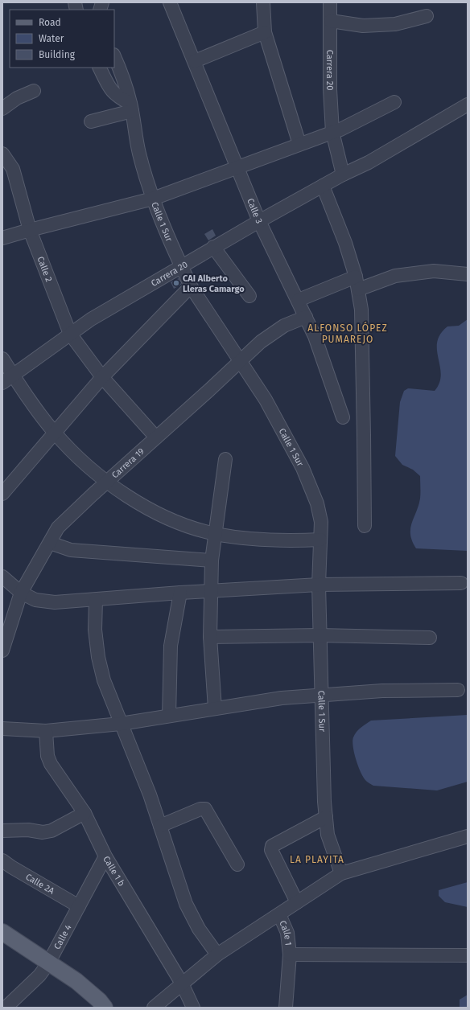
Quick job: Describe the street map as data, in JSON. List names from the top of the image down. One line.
{"streets":{"street":["Carrera 20","Calle 3","Calle 1 Sur","Calle 2","Carrera 19","Calle 1 b","Calle 2A","Calle 1","Calle 4"]},"crossings":[["Carrera 20","Calle 3"],["Carrera 20","Calle 1 Sur"],["Carrera 20","Calle 2"],["Calle 3","Carrera 19"],["Calle 1 Sur","Carrera 19"],["Calle 1 Sur","Calle 1"],["Calle 2","Carrera 19"],["Calle 1 b","Calle 4"],["Calle 2A","Calle 4"]],"districts":["ALFONSO LÓPEZ PUMAREJO","LA PLAYITA"],"places":["CAI Alberto Lleras Camargo"],"legend":["Road","Water","Building"]}
